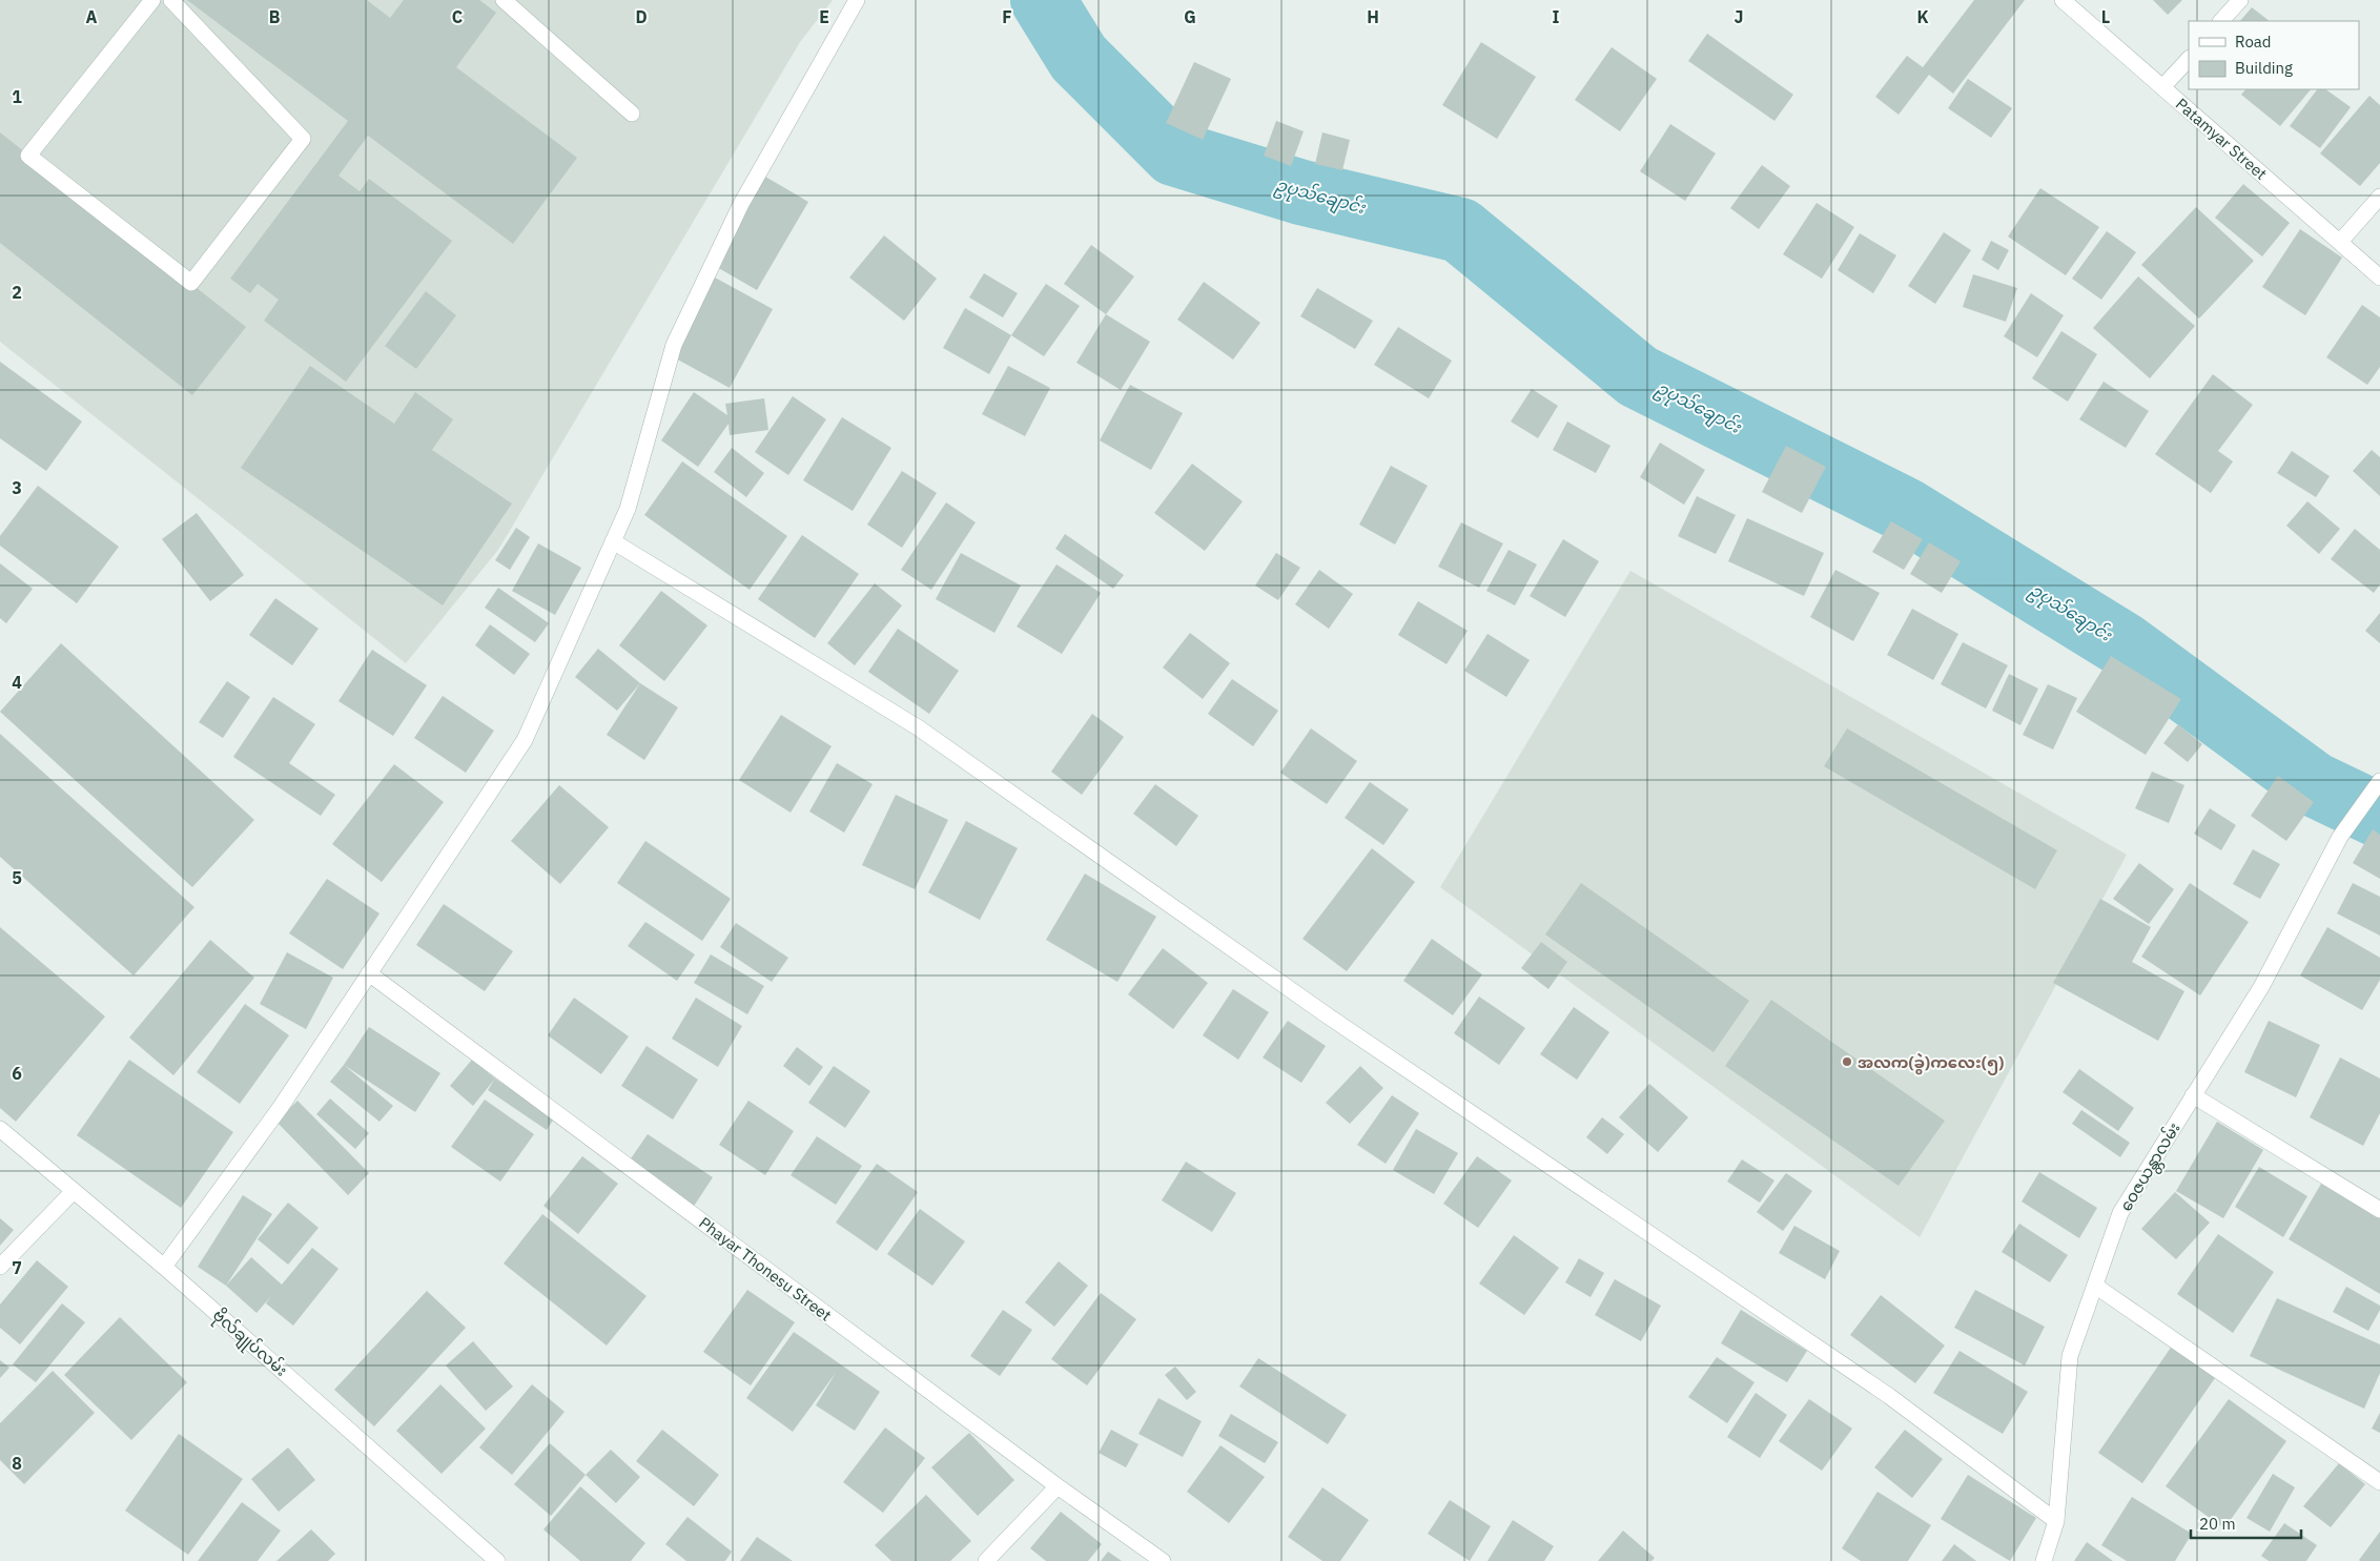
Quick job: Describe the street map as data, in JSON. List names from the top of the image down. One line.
{"streets":{"street":["Patamyar Street","ဝေဇယန္တာလမ်း","Phayar Thonesu Street","ဗိုလ်ချုပ်လမ်း"]},"water":["ဥပုသ်ချောင်း"],"places":["အလက(ခွဲ)ကလေး(၅)"],"legend":["Road","Building"],"scale_bar":"20 m","grid":{"columns":["A","B","C","D","E","F","G","H","I","J","K","L"],"rows":["1","2","3","4","5","6","7","8"]}}
